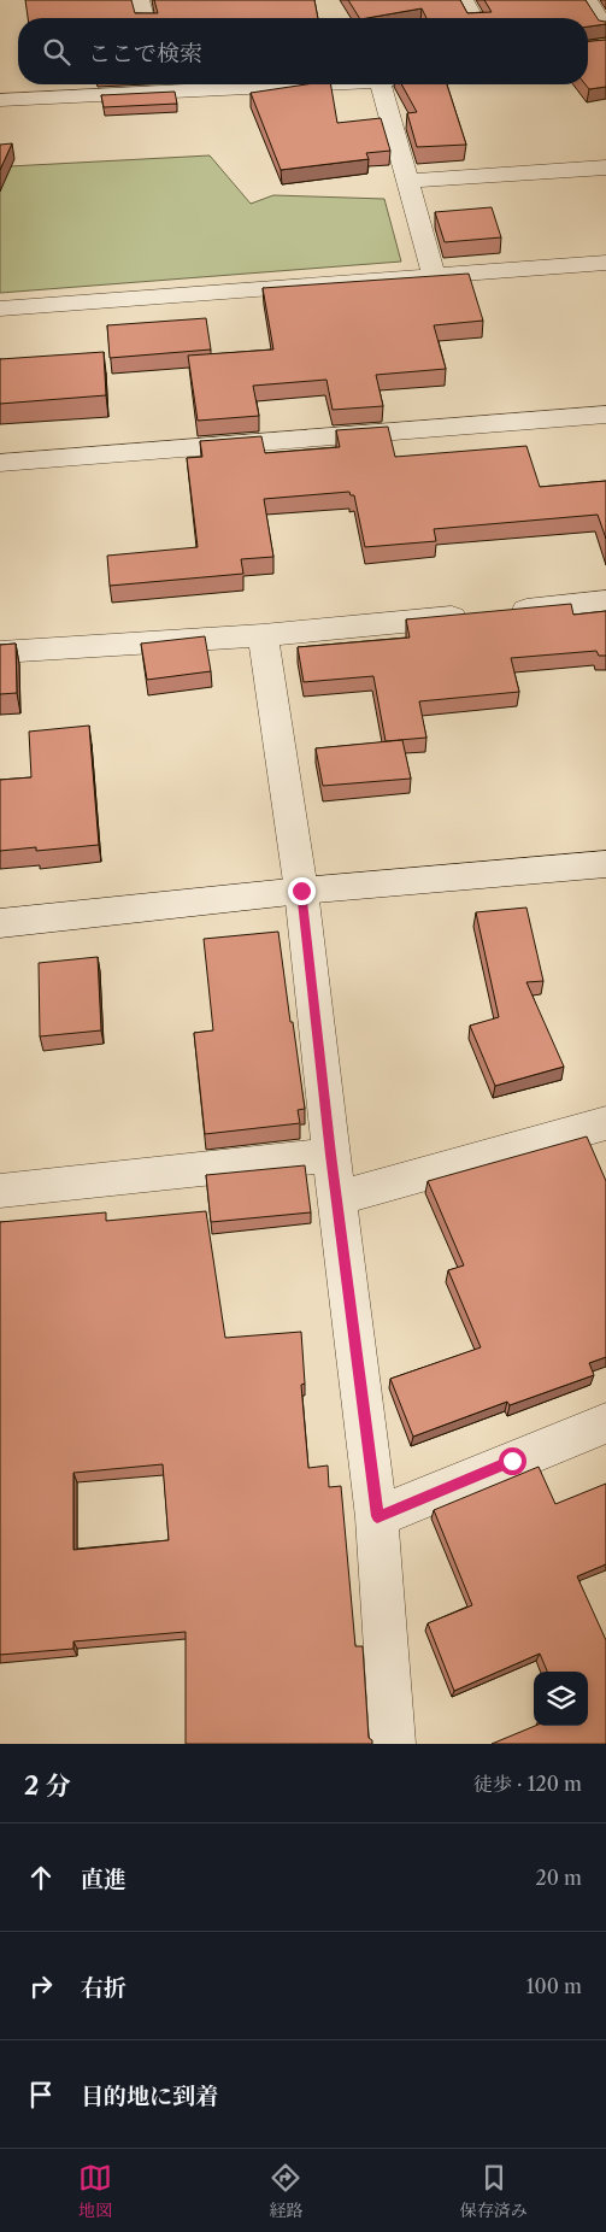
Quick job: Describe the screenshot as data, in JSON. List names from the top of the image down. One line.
{"page":{"search":"ここで検索","heading":["2 分","徒歩 · 120 m"],"list":[["直進","20 m"],["右折","100 m"],"目的地に到着"],"nav":["地図","経路","保存済み"]}}
